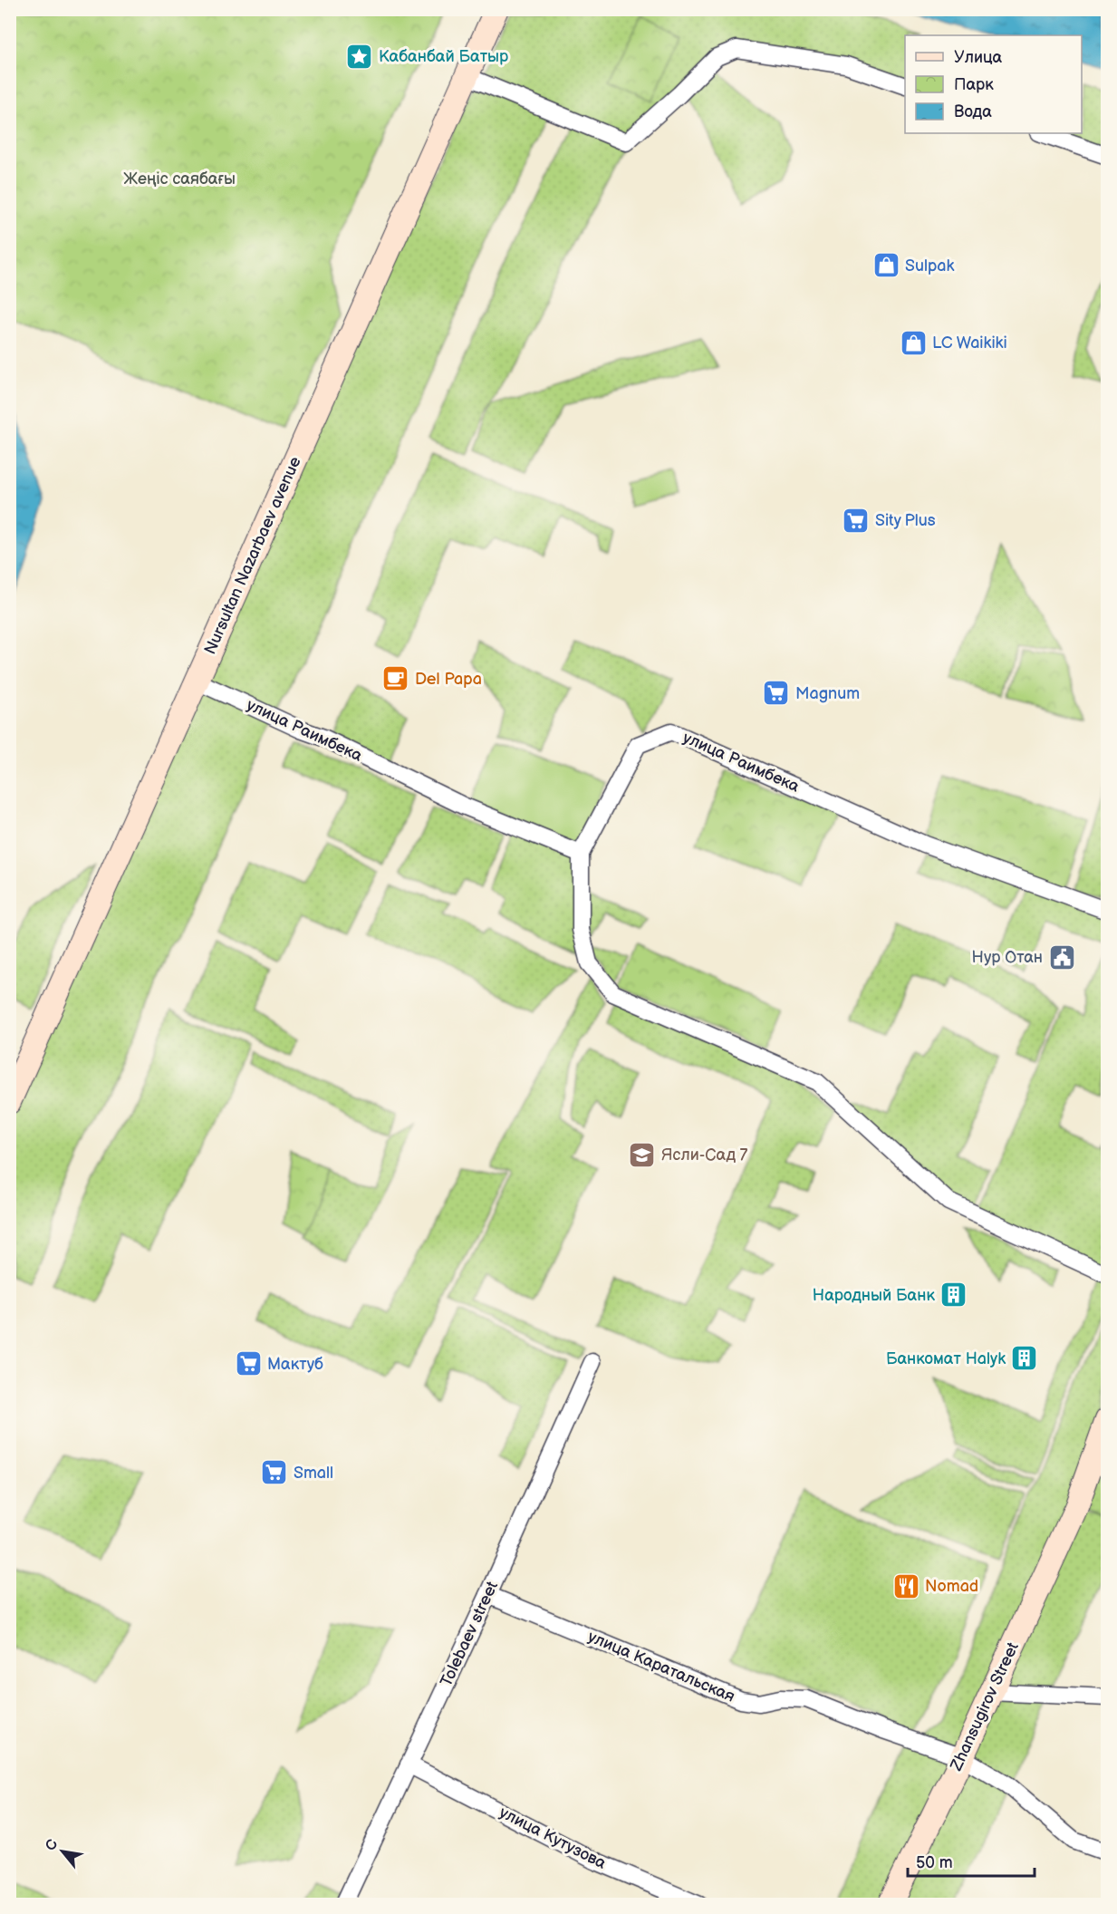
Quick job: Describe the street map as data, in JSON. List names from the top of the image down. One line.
{"streets":{"main road":["Nursultan Nazarbaev avenue","Zhansugirov Street"],"street":["улица Раимбека","Tolebaev street","улица Каратальская","улица Кутузова"]},"crossings":[["Nursultan Nazarbaev avenue","улица Раимбека"],["Tolebaev street","улица Каратальская"],["Tolebaev street","улица Кутузова"],["улица Каратальская","Zhansugirov Street"]],"parks":["Жеңіс саябағы"],"places":{"place":["Кабанбай Батыр"],"shop":["Sulpak","LC Waikiki"],"supermarket":["Sity Plus","Magnum","Мактуб","Small"],"cafe":["Del Papa"],"public building":["Нур Отан"],"school or university":["Ясли-Сад 7"],"building":["Народный Банк","Банкомат Halyk"],"restaurant":["Nomad"]},"legend":["Улица","Парк","Вода"],"scale_bar":"50 m","north":"top left"}
